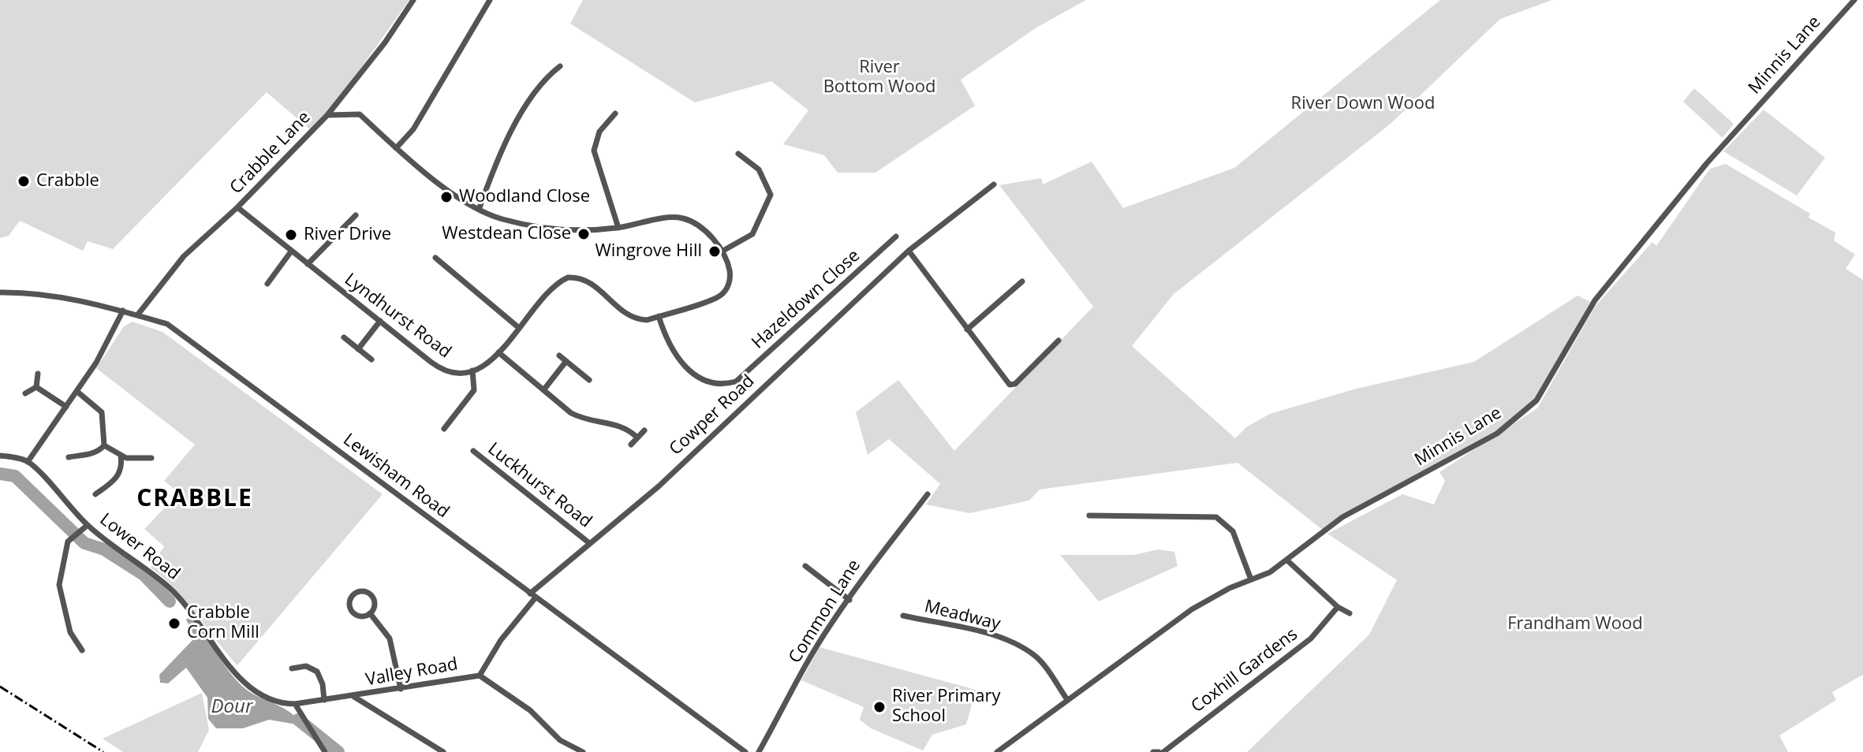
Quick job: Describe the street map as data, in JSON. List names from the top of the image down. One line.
{"streets":{"street":["Minnis Lane","Crabble Lane","Hazeldown Close","Lyndhurst Road","Cowper Road","Lewisham Road","Luckhurst Road","Lower Road","Common Lane","Meadway","Coxhill Gardens","Valley Road"]},"crossings":[["Minnis Lane","Meadway"],["Crabble Lane","Lyndhurst Road"],["Crabble Lane","Lewisham Road"],["Cowper Road","Lewisham Road"],["Cowper Road","Luckhurst Road"],["Cowper Road","Valley Road"],["Lower Road","Valley Road"]],"districts":["CRABBLE"],"water":["Dour"],"parks":["River Bottom Wood","River Down Wood","Frandham Wood"],"places":["Crabble","Woodland Close","Westdean Close","River Drive","Wingrove Hill","Crabble Corn Mill","River Primary School"]}
